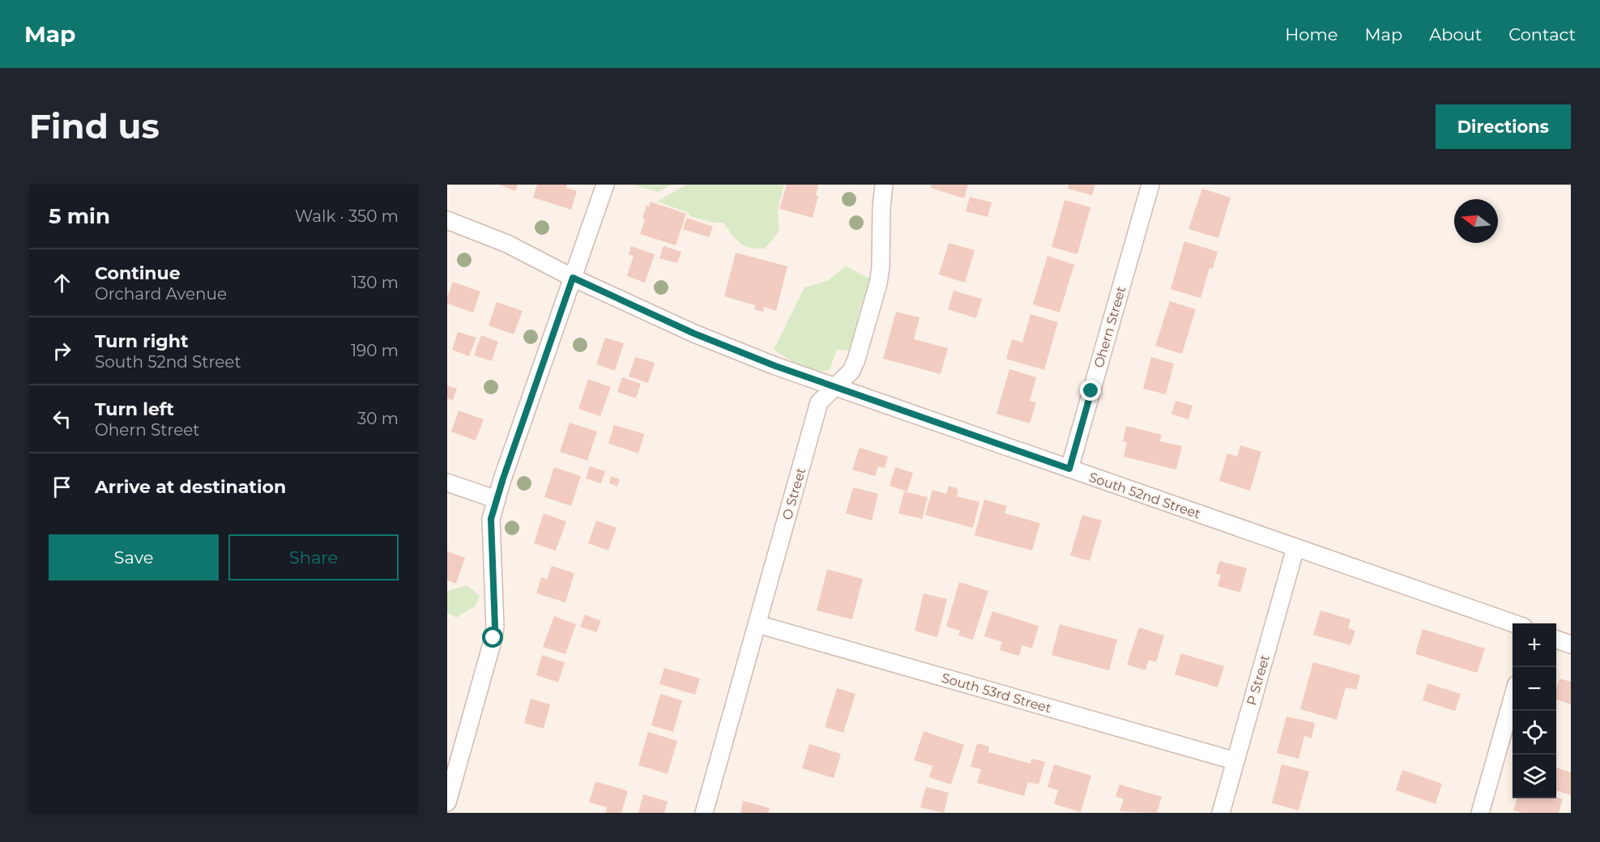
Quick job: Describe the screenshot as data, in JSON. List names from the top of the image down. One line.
{"streets":{"street":["Ohern Street","O Street","South 52nd Street","P Street","South 53rd Street"]},"crossings":[["Ohern Street","South 52nd Street"],["O Street","South 52nd Street"],["O Street","South 53rd Street"],["South 52nd Street","P Street"],["P Street","South 53rd Street"]],"north":"left","page":{"header":"Map","nav":["Home","Map","About","Contact"],"buttons":["Directions",["Save","Share"]],"title":"Find us","heading":["5 min","Walk · 350 m"],"list":[["Continue","Orchard Avenue","130 m"],["Turn right","South 52nd Street","190 m"],["Turn left","Ohern Street","30 m"],"Arrive at destination"],"map_buttons":["+","−"]}}
